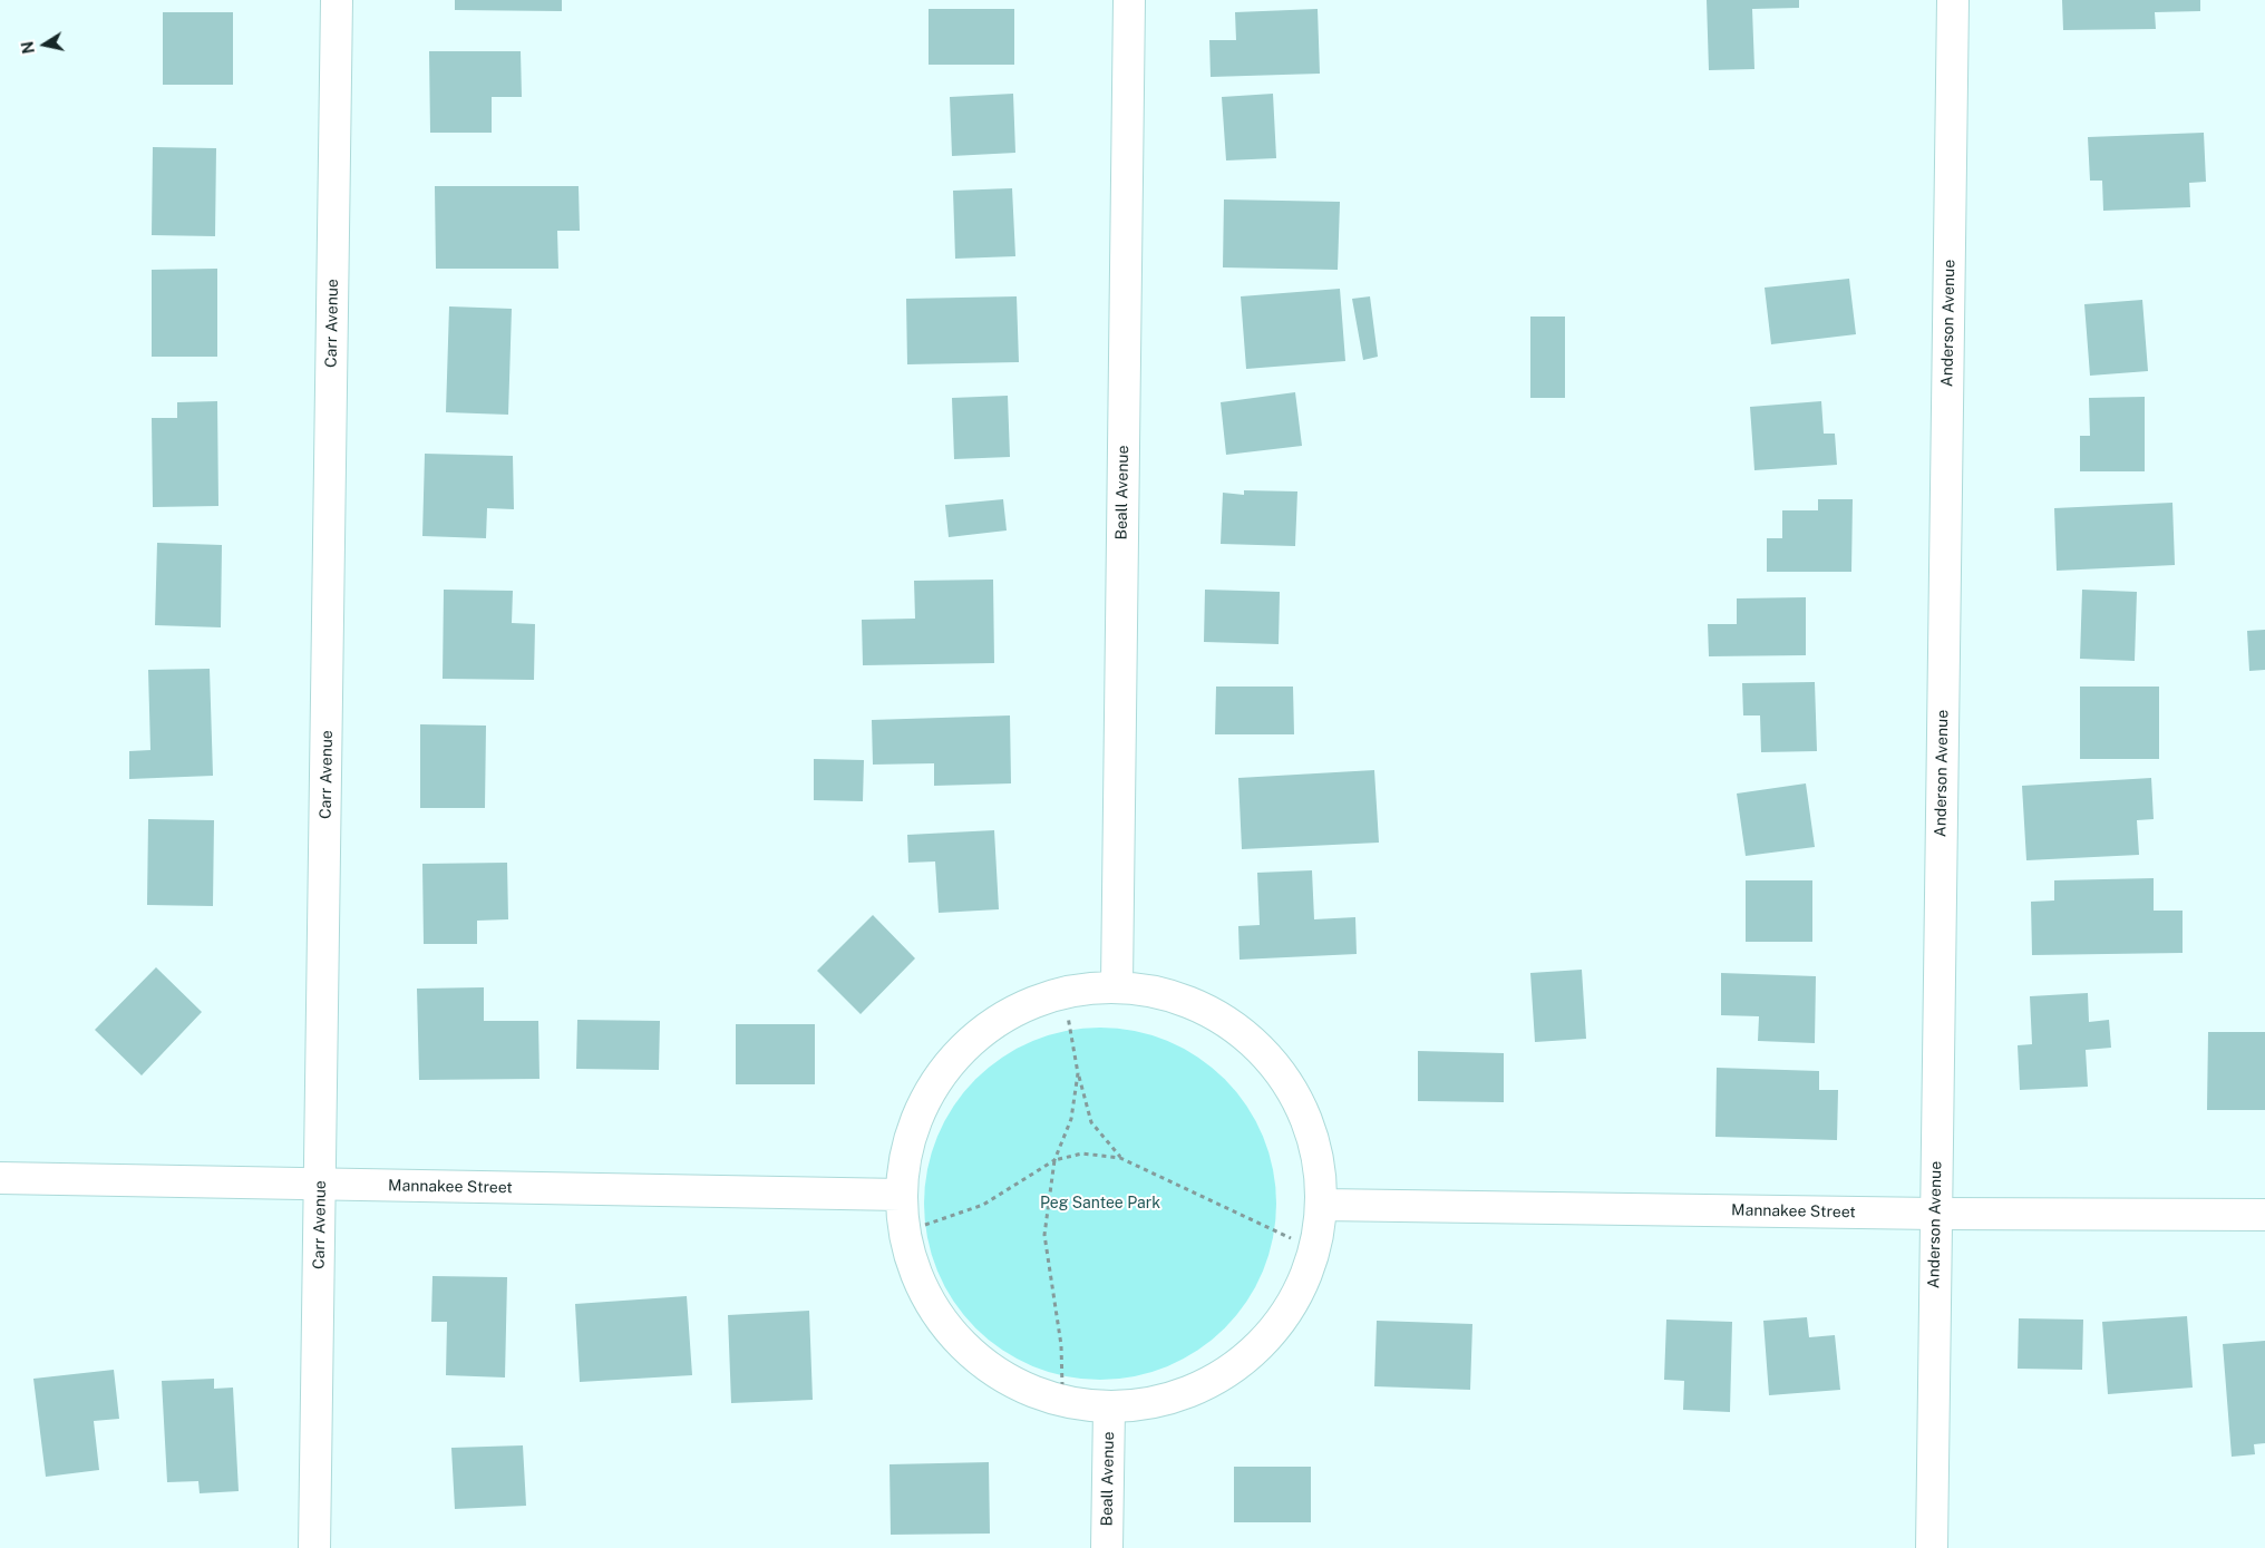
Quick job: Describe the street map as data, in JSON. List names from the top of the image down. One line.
{"streets":{"street":["Carr Avenue","Anderson Avenue","Beall Avenue","Mannakee Street"]},"crossings":[["Carr Avenue","Mannakee Street"],["Anderson Avenue","Mannakee Street"]],"parks":["Peg Santee Park"],"north":"left"}
